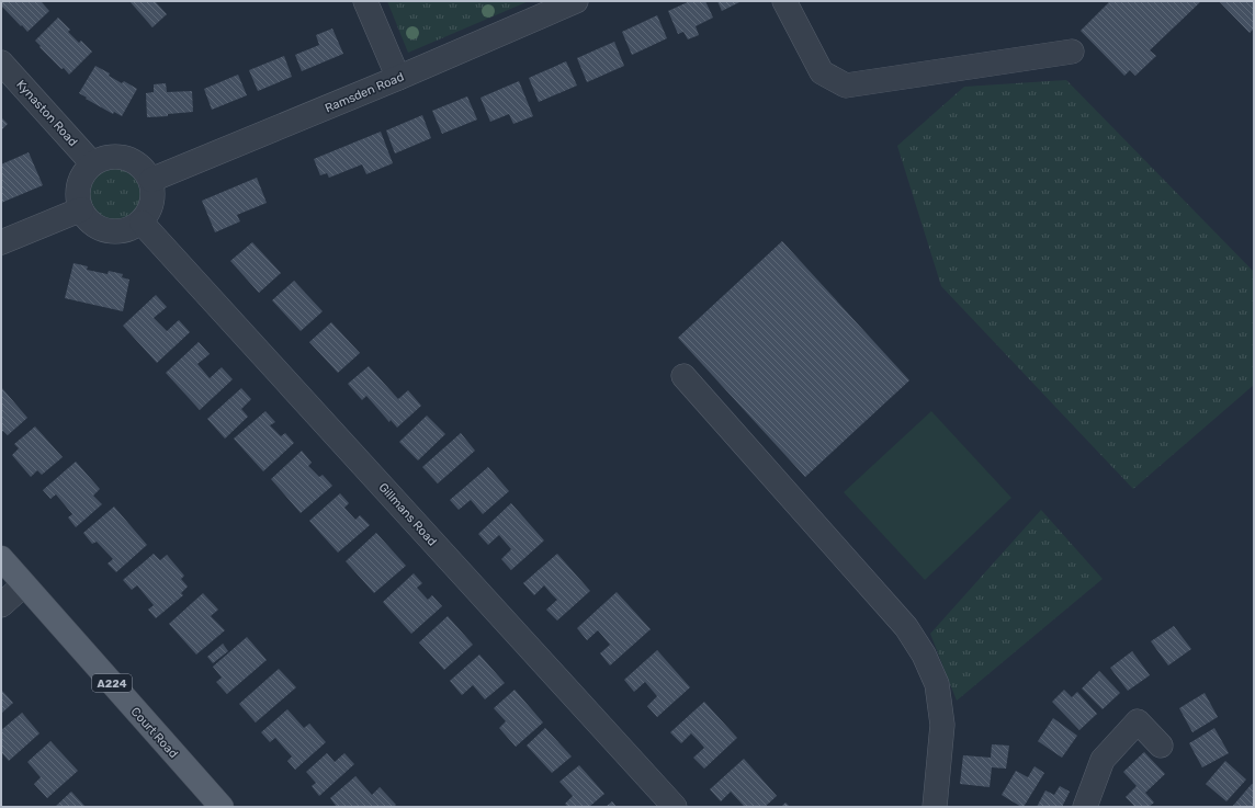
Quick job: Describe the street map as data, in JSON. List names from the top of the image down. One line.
{"streets":{"main road":["A224","Court Road"],"street":["Ramsden Road","Kynaston Road","Gillmans Road"]},"crossings":[["Ramsden Road","Kynaston Road"],["Ramsden Road","Gillmans Road"],["Kynaston Road","Gillmans Road"]]}
